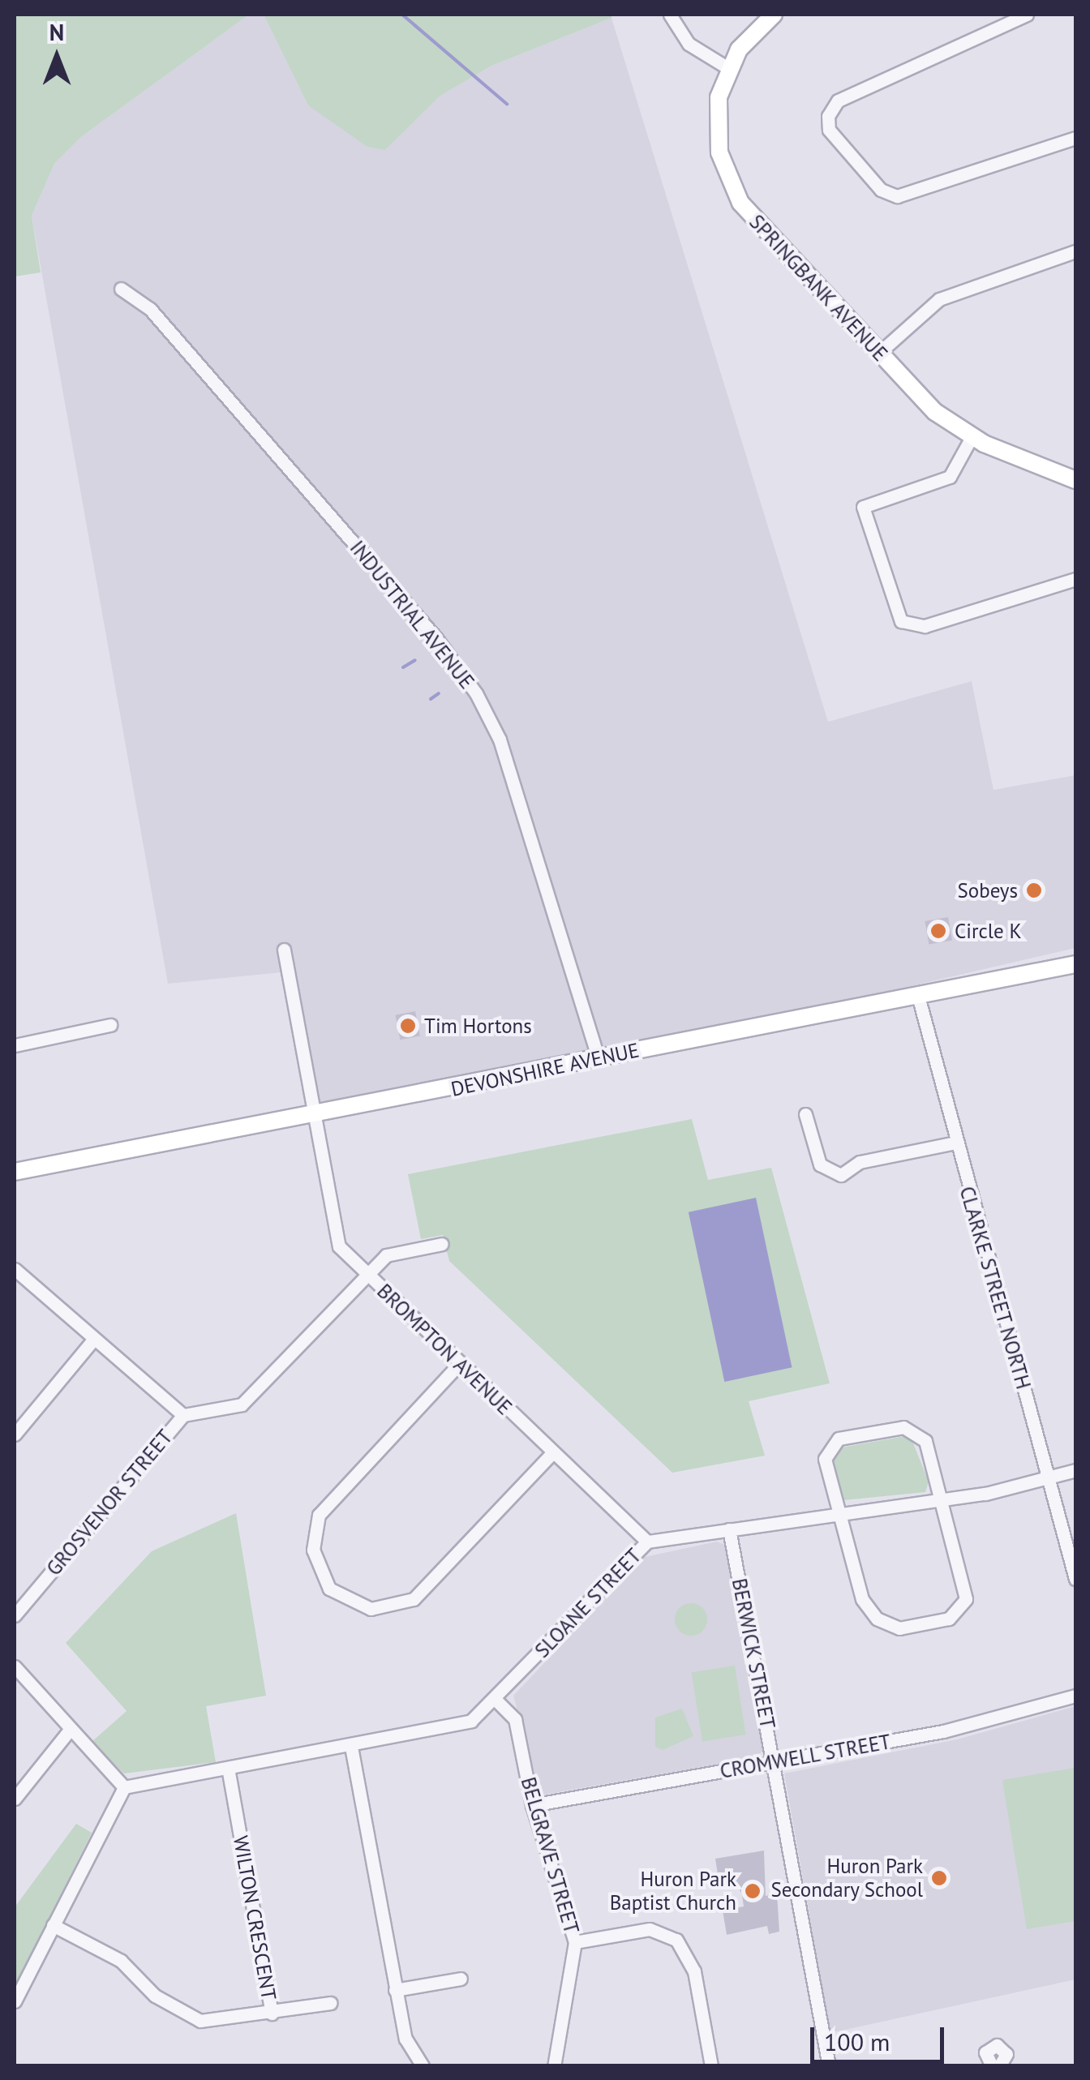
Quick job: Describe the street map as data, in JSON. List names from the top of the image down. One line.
{"streets":{"main road":["SPRINGBANK AVENUE","DEVONSHIRE AVENUE"],"street":["INDUSTRIAL AVENUE","CLARKE STREET NORTH","BROMPTON AVENUE","GROSVENOR STREET","SLOANE STREET","BERWICK STREET","CROMWELL STREET","BELGRAVE STREET","WILTON CRESCENT"]},"crossings":[["INDUSTRIAL AVENUE","DEVONSHIRE AVENUE"],["DEVONSHIRE AVENUE","CLARKE STREET NORTH"],["DEVONSHIRE AVENUE","BROMPTON AVENUE"],["CLARKE STREET NORTH","SLOANE STREET"],["BROMPTON AVENUE","GROSVENOR STREET"],["BROMPTON AVENUE","SLOANE STREET"],["SLOANE STREET","BERWICK STREET"],["SLOANE STREET","BELGRAVE STREET"],["SLOANE STREET","WILTON CRESCENT"],["BERWICK STREET","CROMWELL STREET"],["CROMWELL STREET","BELGRAVE STREET"]],"places":["Sobeys","Circle K","Tim Hortons","Huron Park Secondary School","Huron Park Baptist Church"],"scale_bar":"100 m","north":"top"}
